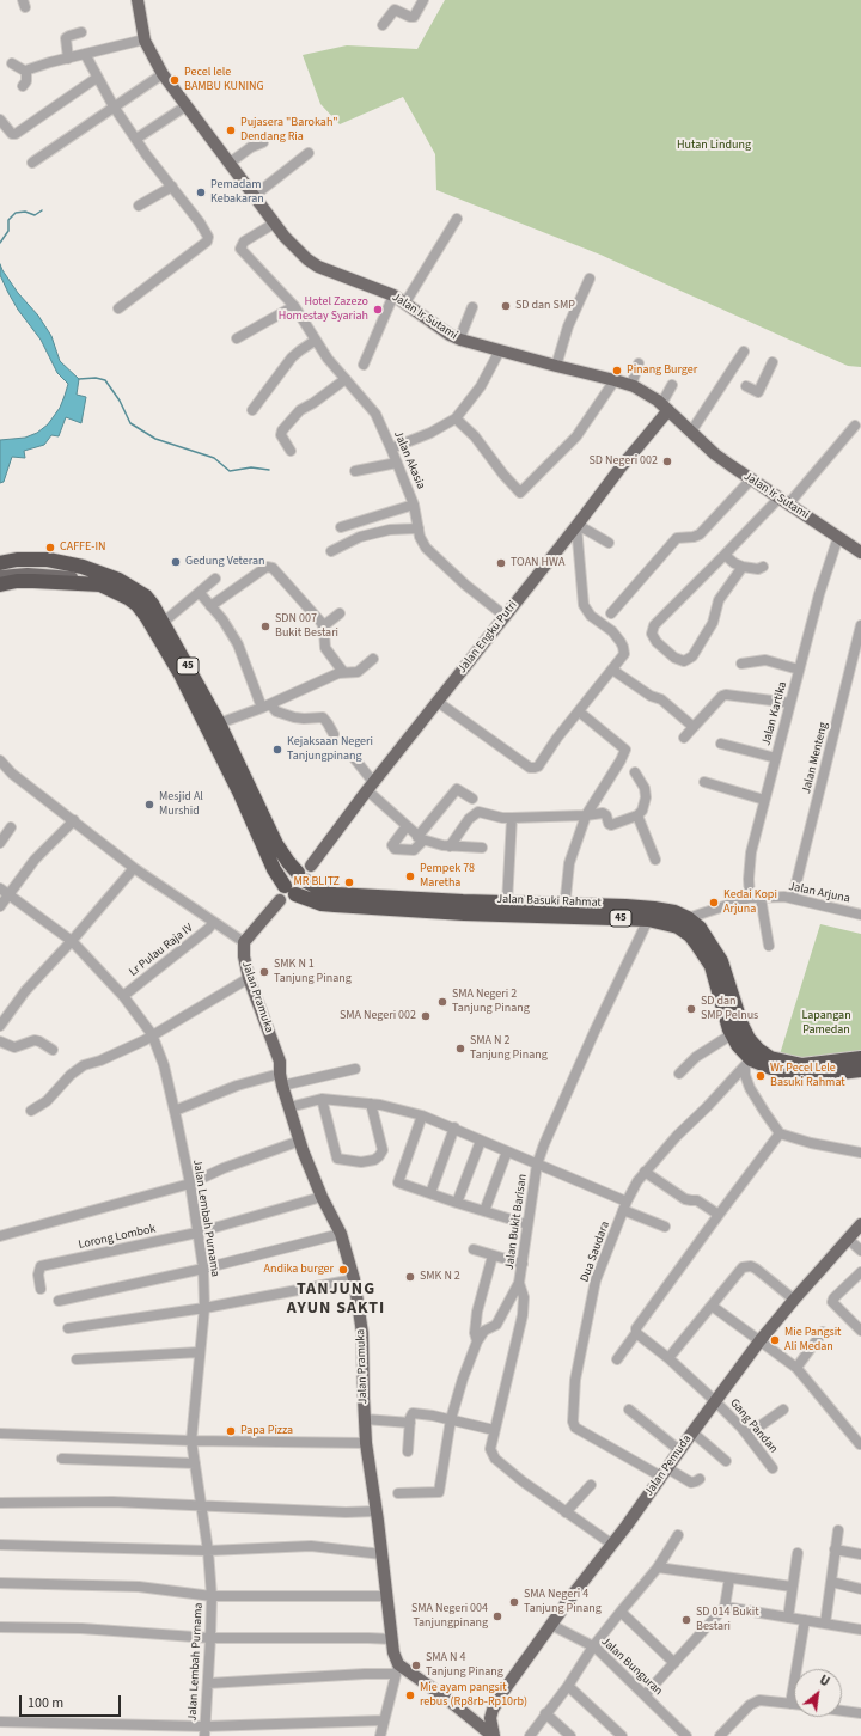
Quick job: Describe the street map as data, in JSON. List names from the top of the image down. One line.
{"streets":{"highway":["45","Jalan Basuki Rahmat"],"main road":["Jalan Ir Sutami","Jalan Engku Putri","Jalan Pramuka","Jalan Pemuda"],"street":["Jalan Akasia","Jalan Kartika","Jalan Menteng","Jalan Arjuna","Lr Pulau Raja IV","Jalan Lembah Purnama","Jalan Bukit Barisan","Lorong Lombok","Dua Saudara","Gang Pandan","Jalan Bunguran"]},"crossings":[["Jalan Ir Sutami","Jalan Akasia"],["Jalan Ir Sutami","Jalan Engku Putri"],["Jalan Ir Sutami","Jalan Kartika"],["Jalan Akasia","Jalan Engku Putri"],["Jalan Engku Putri","Jalan Basuki Rahmat"],["Jalan Kartika","Jalan Arjuna"],["Jalan Menteng","Jalan Arjuna"],["Jalan Arjuna","Jalan Basuki Rahmat"],["Jalan Basuki Rahmat","Jalan Bukit Barisan"],["Jalan Basuki Rahmat","Dua Saudara"],["Lr Pulau Raja IV","Jalan Lembah Purnama"],["Jalan Pramuka","Lorong Lombok"],["Jalan Lembah Purnama","Lorong Lombok"],["Jalan Bukit Barisan","Jalan Pemuda"],["Dua Saudara","Jalan Pemuda"],["Gang Pandan","Jalan Pemuda"],["Jalan Pemuda","Jalan Bunguran"]],"districts":["TANJUNG AYUN SAKTI"],"parks":["Hutan Lindung","Lapangan Pamedan"],"places":["Pecel lele BAMBU KUNING","Pujasera \"Barokah\" Dendang Ria","Pemadam Kebakaran","SD dan SMP","Hotel Zazezo Homestay Syariah","Pinang Burger","SD Negeri 002","CAFFE-IN","Gedung Veteran","TOAN HWA","SDN 007 Bukit Bestari","Kejaksaan Negeri Tanjungpinang","Mesjid Al Murshid","Pempek 78 Maretha","MR BLITZ","Kedai Kopi Arjuna","SMK N 1 Tanjung Pinang","SMA Negeri 2 Tanjung Pinang","SD dan SMP Pelnus","SMA Negeri 002","SMA N 2 Tanjung Pinang","Wr Pecel Lele Basuki Rahmat","Andika burger","SMK N 2","Mie Pangsit Ali Medan","Papa Pizza","SMA Negeri 4 Tanjung Pinang","SMA Negeri 004 Tanjungpinang","SD 014 Bukit Bestari","SMA N 4 Tanjung Pinang","Mie ayam pangsit rebus (Rp8rb-Rp10rb)"],"scale_bar":"100 m","north":"top right"}
